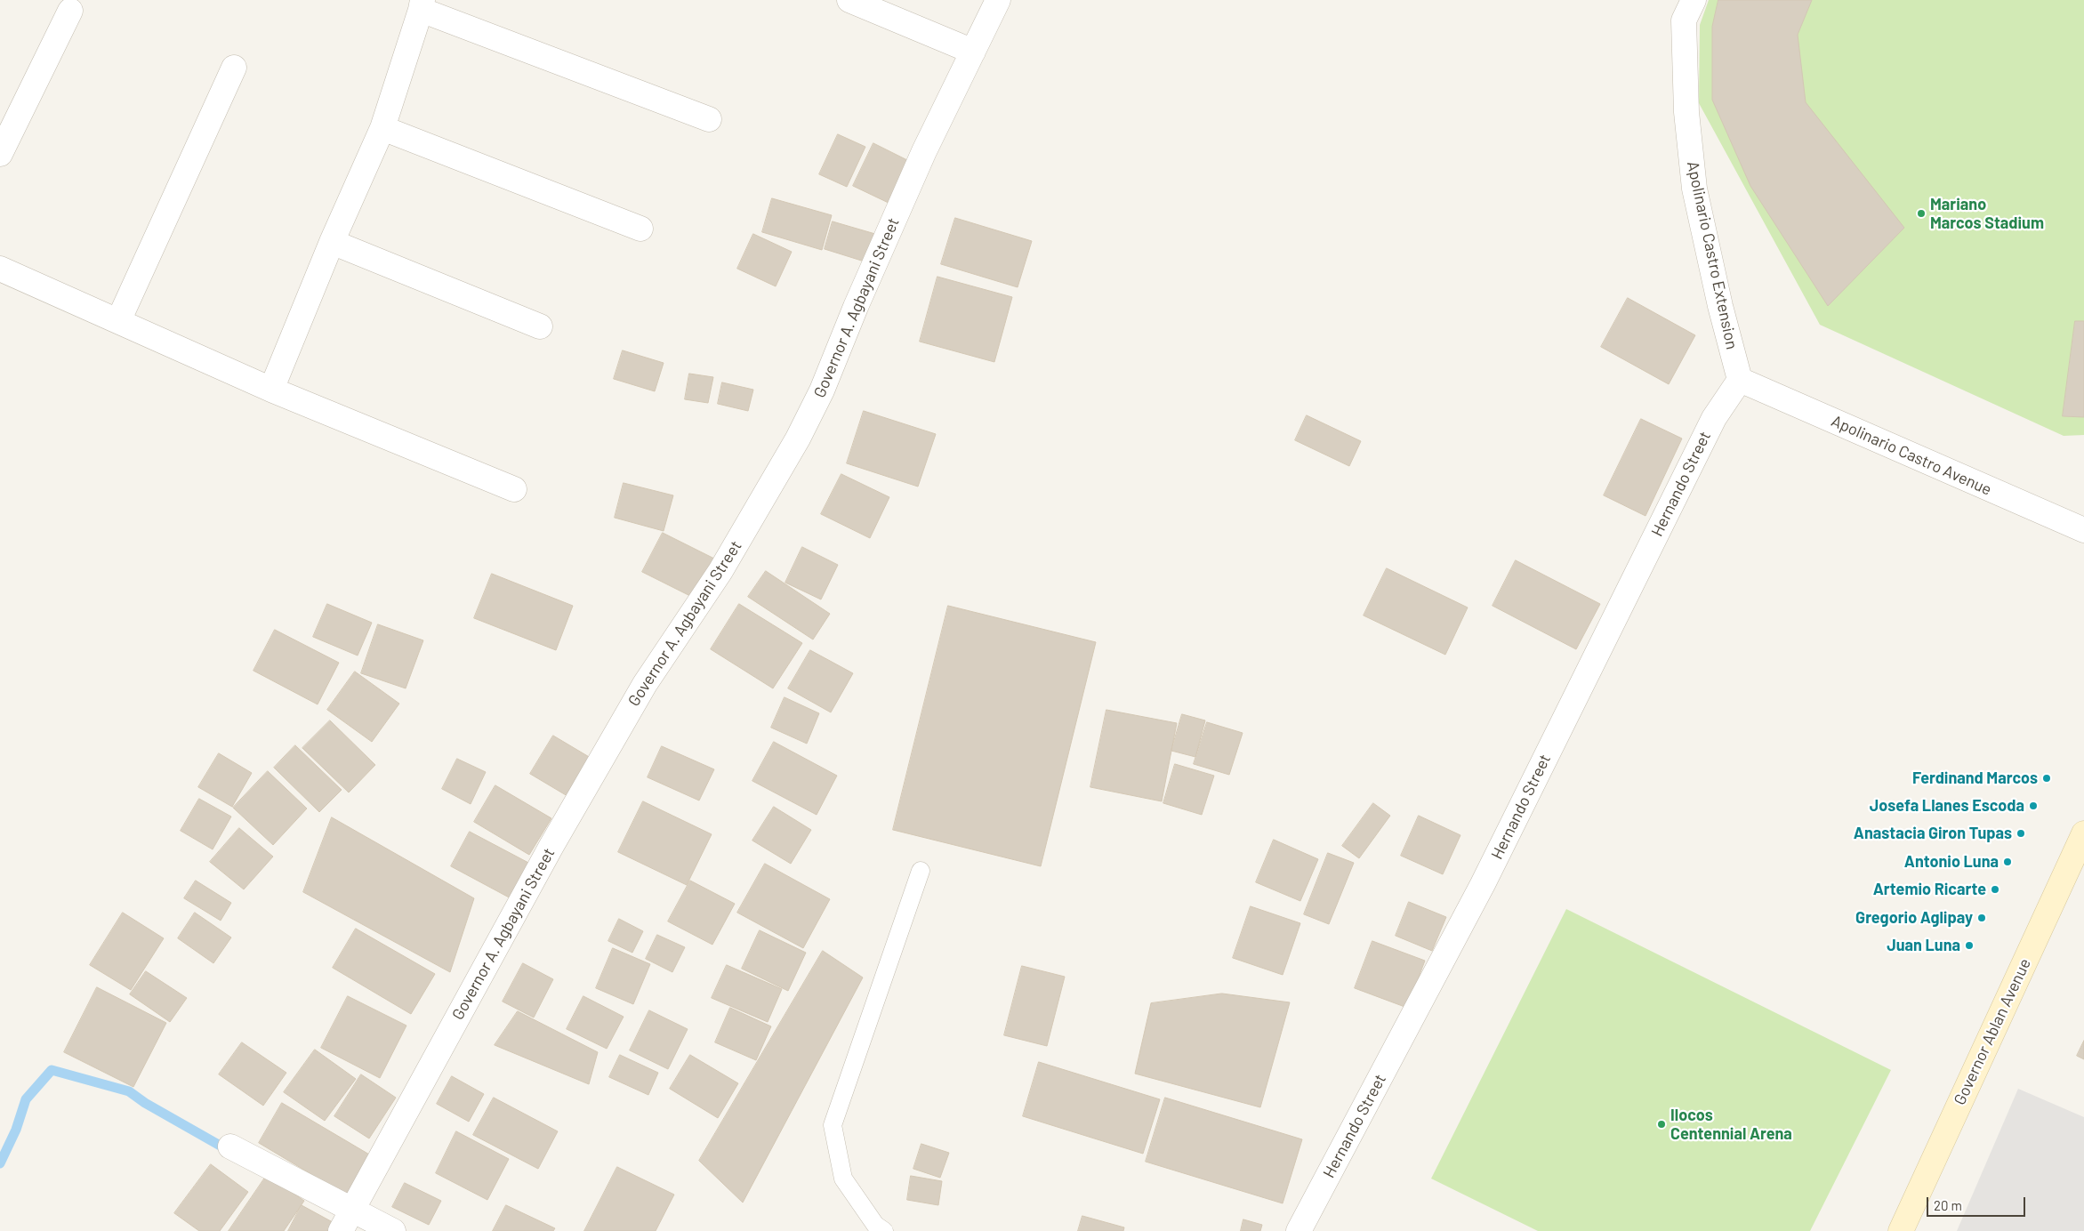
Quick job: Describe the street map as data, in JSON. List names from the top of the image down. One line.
{"streets":{"main road":["Governor Ablan Avenue"],"street":["Apolinario Castro Extension","Governor A. Agbayani Street","Apolinario Castro Avenue","Hernando Street"]},"crossings":[["Apolinario Castro Extension","Apolinario Castro Avenue"],["Apolinario Castro Extension","Hernando Street"],["Apolinario Castro Avenue","Hernando Street"]],"places":["Mariano Marcos Stadium","Ferdinand Marcos","Josefa Llanes Escoda","Anastacia Giron Tupas","Antonio Luna","Artemio Ricarte","Gregorio Aglipay","Juan Luna","Ilocos Centennial Arena"],"scale_bar":"20 m"}
